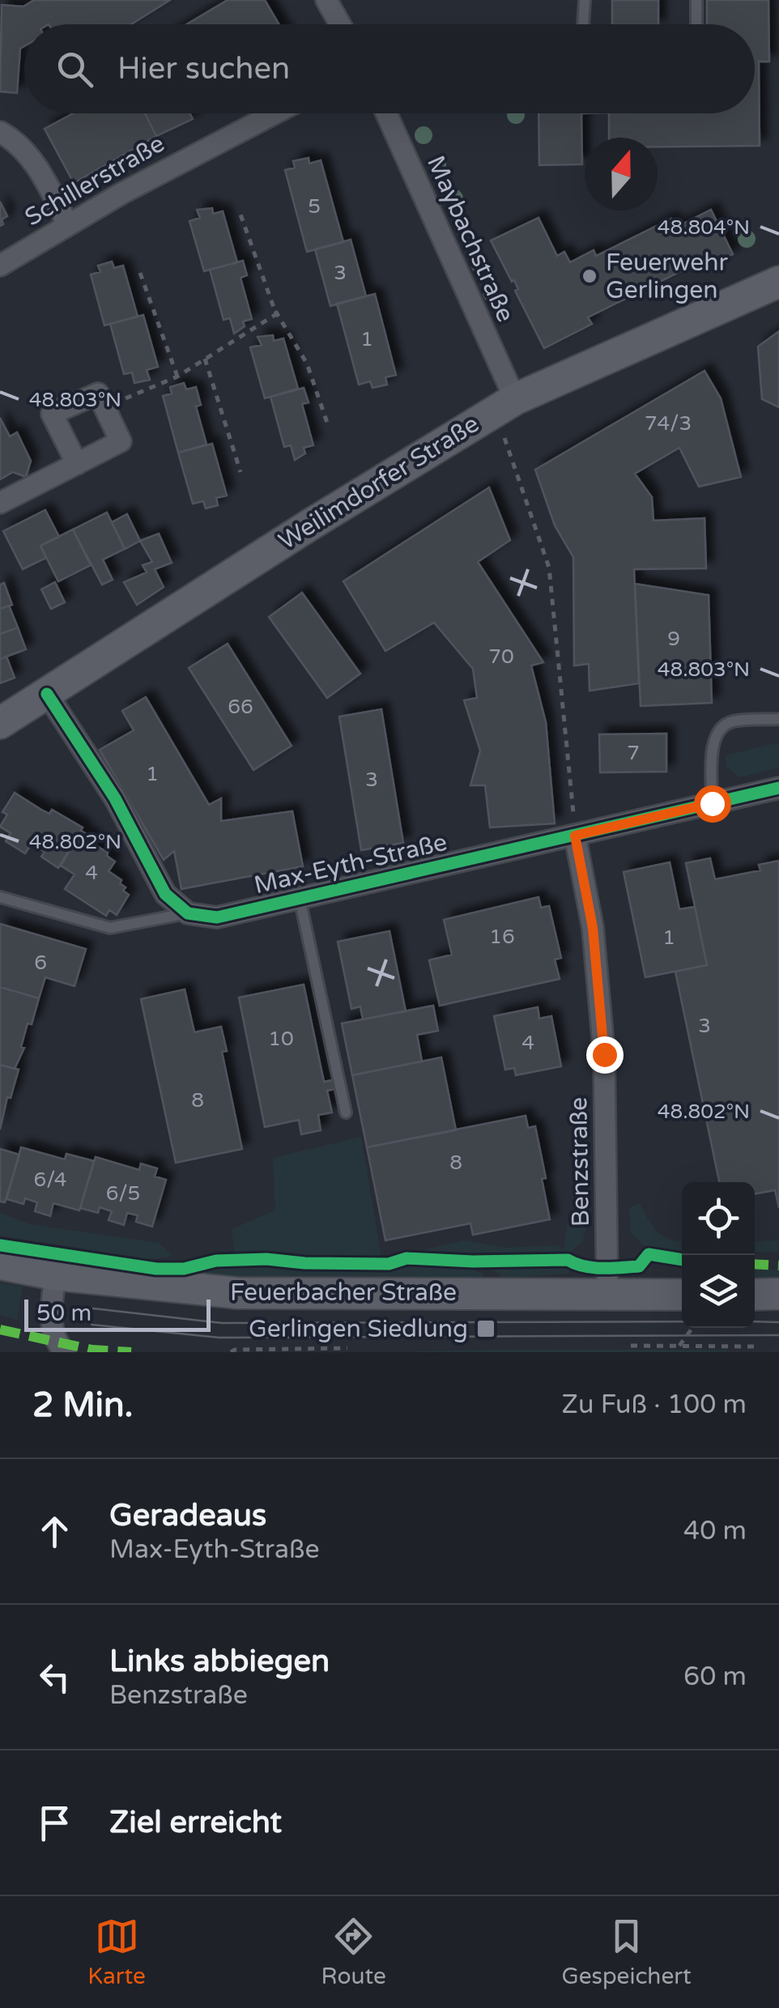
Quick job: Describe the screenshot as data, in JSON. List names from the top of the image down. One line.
{"streets":{"main road":["Weilimdorfer Straße","Feuerbacher Straße"],"street":["Schillerstraße","Maybachstraße","Max-Eyth-Straße","Benzstraße"]},"crossings":[["Maybachstraße","Weilimdorfer Straße"],["Max-Eyth-Straße","Benzstraße"],["Benzstraße","Feuerbacher Straße"]],"places":{"other":["Feuerwehr Gerlingen"],"transit":["Gerlingen Siedlung"]},"house_numbers":["5","3","1","74/3","9","70","66","7","1","3","4","16","1","6","3","10","4","8","8","6/4","6/5"],"scale_bar":"50 m","north":"top","page":{"search":"Hier suchen","scale":"50 m","heading":["2 Min.","Zu Fuß · 100 m"],"list":[["Geradeaus","Max-Eyth-Straße","40 m"],["Links abbiegen","Benzstraße","60 m"],"Ziel erreicht"],"nav":["Karte","Route","Gespeichert"]},"coordinates":["48.804°N","48.803°N","48.802°N"]}
